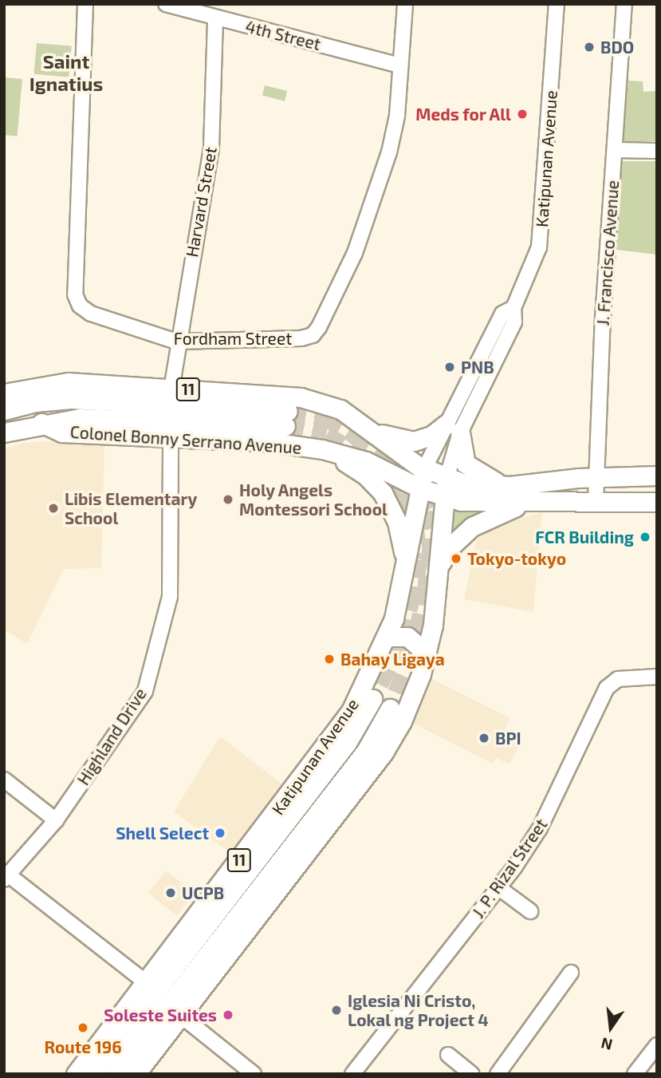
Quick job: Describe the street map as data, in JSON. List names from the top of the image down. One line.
{"streets":{"main road":["Katipunan Avenue","11","Colonel Bonny Serrano Avenue"],"street":["4th Street","Harvard Street","J. Francisco Avenue","Fordham Street","Highland Drive","J. P. Rizal Street"]},"crossings":[["4th Street","Harvard Street"],["4th Street","Fordham Street"],["Katipunan Avenue","11"],["Katipunan Avenue","Colonel Bonny Serrano Avenue"],["Harvard Street","Fordham Street"],["J. Francisco Avenue","Colonel Bonny Serrano Avenue"],["Colonel Bonny Serrano Avenue","Highland Drive"]],"districts":["Saint Ignatius"],"places":["BDO","Meds for All","PNB","Holy Angels Montessori School","Libis Elementary School","FCR Building","Tokyo-tokyo","Bahay Ligaya","BPI","Shell Select","UCPB","Iglesia Ni Cristo, Lokal ng Project 4","Soleste Suites","Route 196"],"north":"bottom"}
